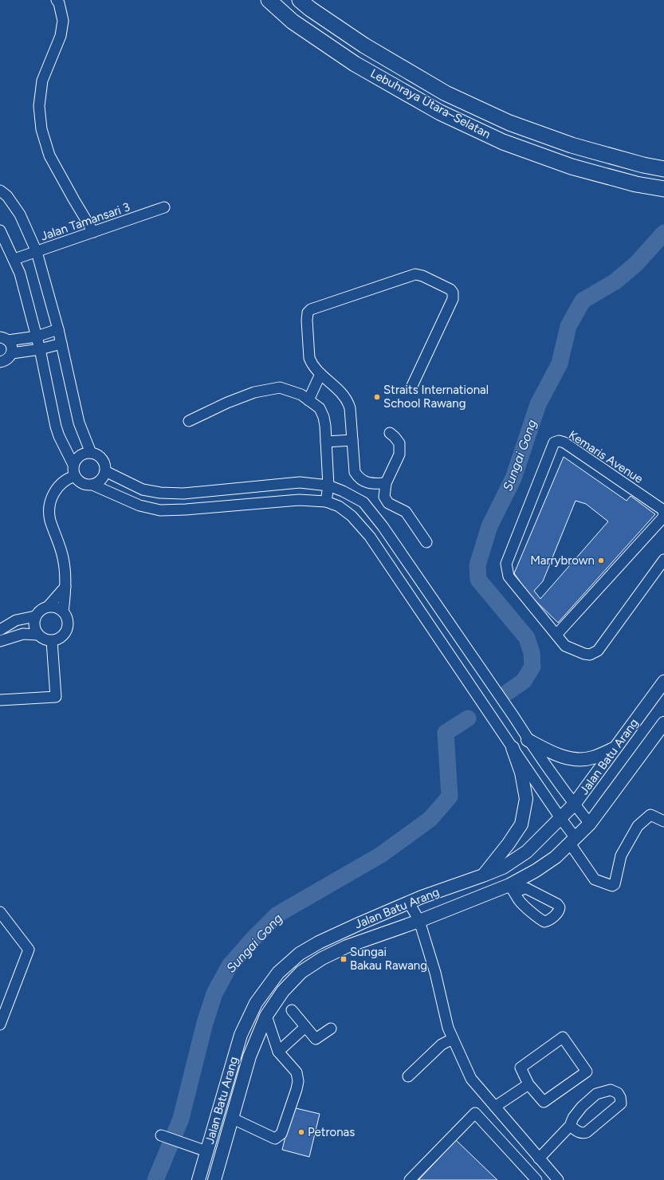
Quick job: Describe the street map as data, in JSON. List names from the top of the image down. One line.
{"streets":{"highway":["Lebuhraya Utara–Selatan"],"main road":["Jalan Batu Arang"],"street":["Jalan Tamansari 3","Kemaris Avenue"]},"water":["Sungai Gong"],"places":{"other":["Straits International School Rawang","Marrybrown","Petronas"],"transit":["Sungai Bakau Rawang"]}}
